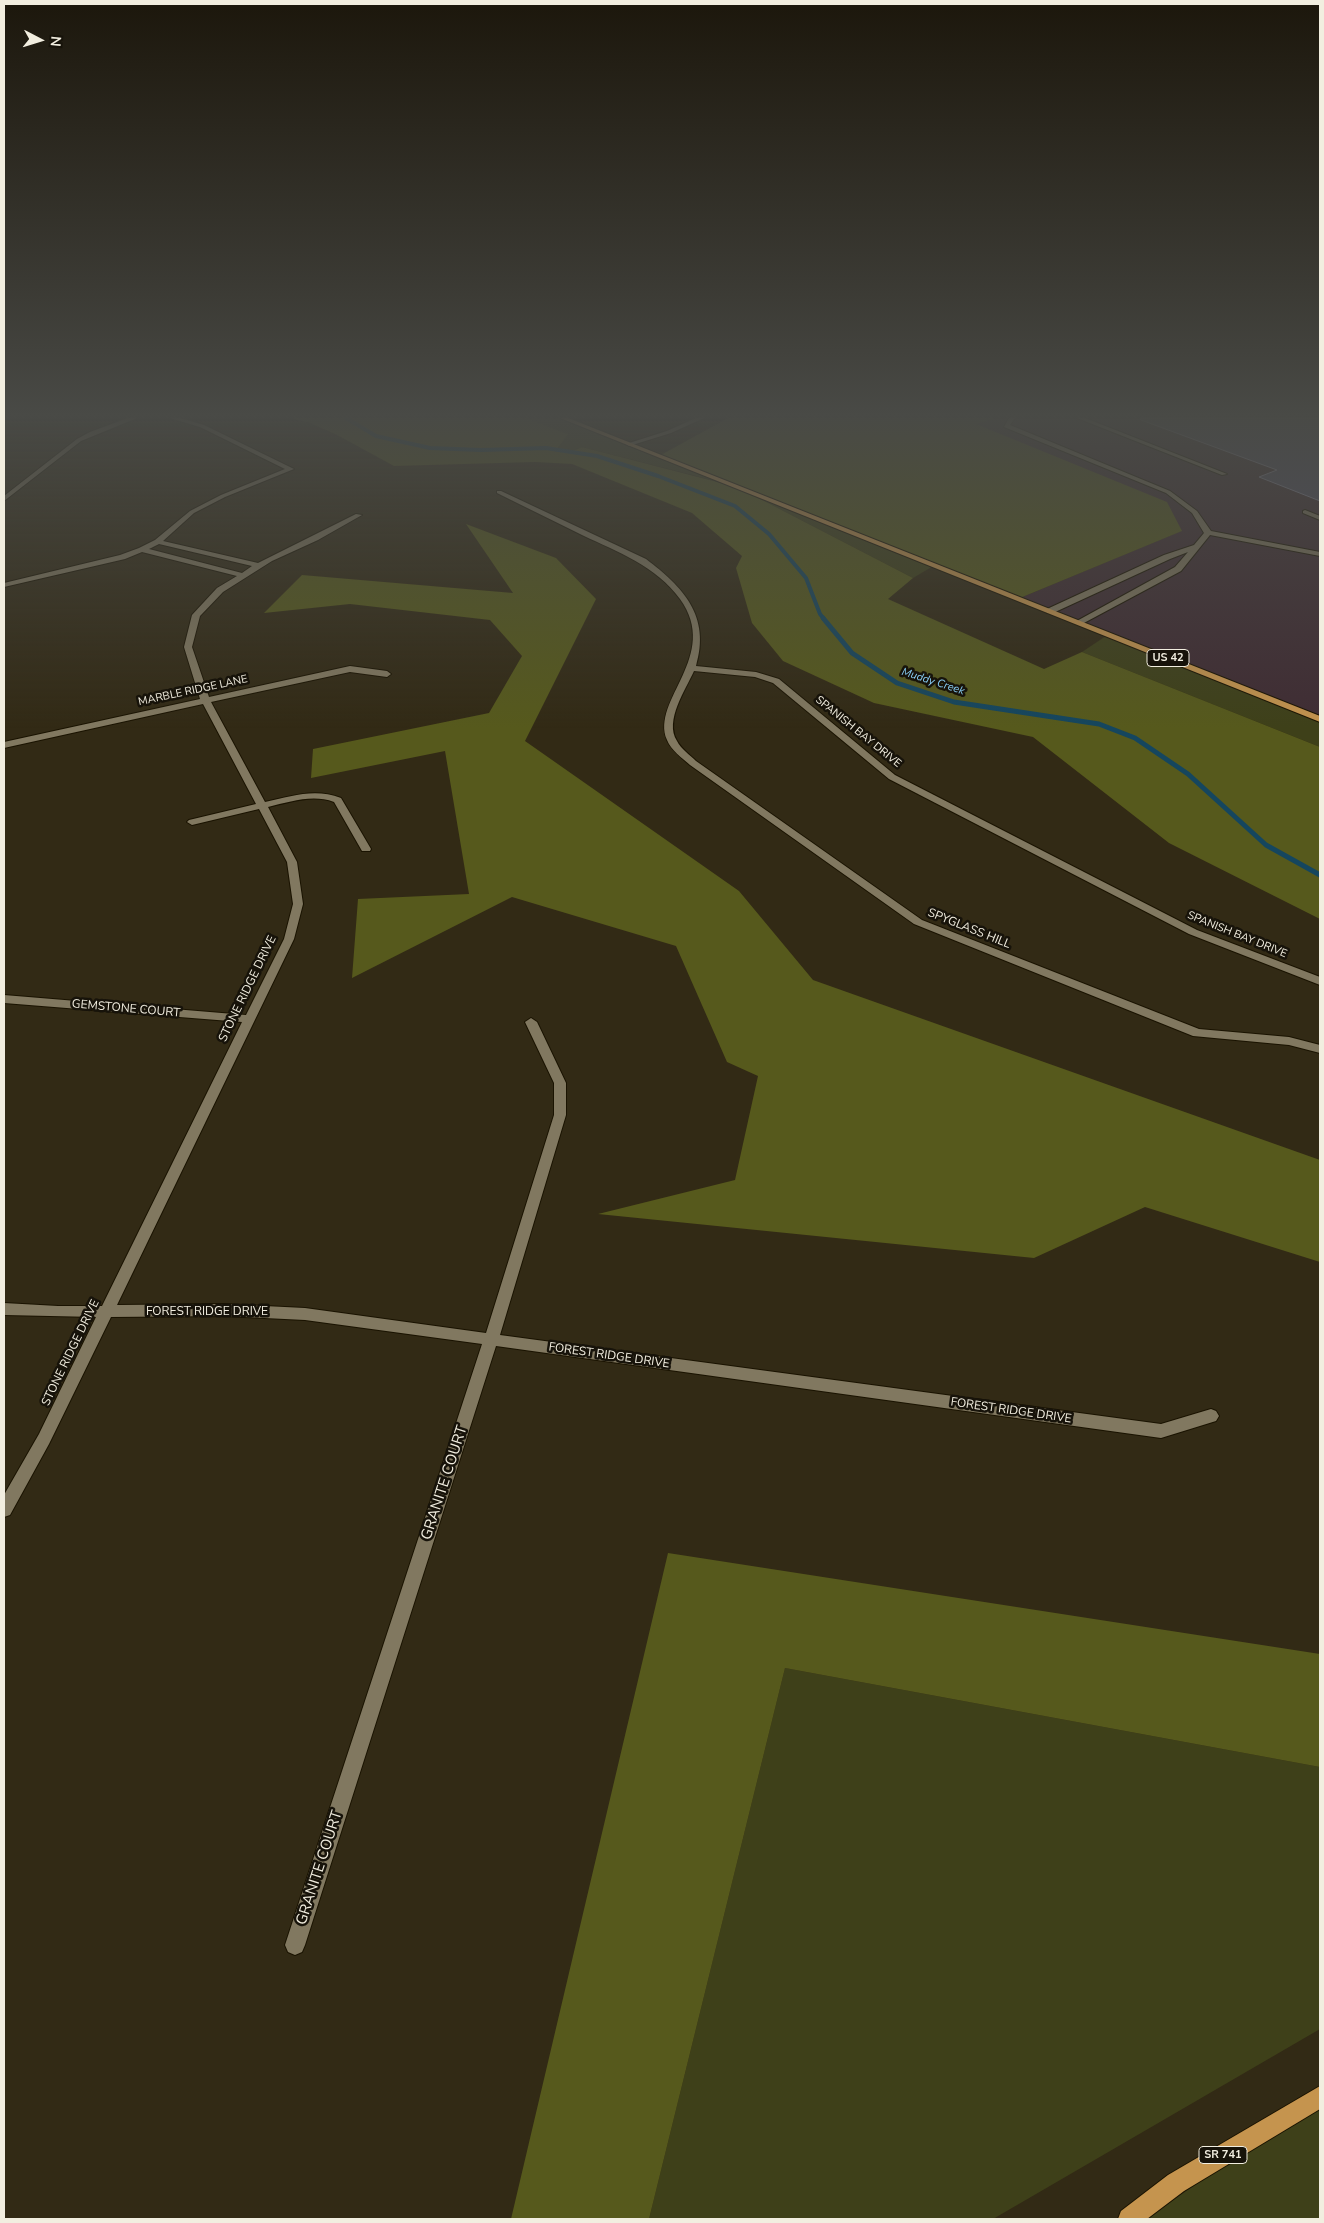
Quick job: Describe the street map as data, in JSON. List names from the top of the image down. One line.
{"streets":{"main road":["US 42","SR 741"],"street":["MARBLE RIDGE LANE","SPANISH BAY DRIVE","SPYGLASS HILL","STONE RIDGE DRIVE","GEMSTONE COURT","FOREST RIDGE DRIVE","GRANITE COURT"]},"crossings":[["MARBLE RIDGE LANE","STONE RIDGE DRIVE"],["SPANISH BAY DRIVE","SPYGLASS HILL"],["STONE RIDGE DRIVE","GEMSTONE COURT"],["STONE RIDGE DRIVE","FOREST RIDGE DRIVE"],["FOREST RIDGE DRIVE","GRANITE COURT"]],"water":["Muddy Creek"],"north":"right"}
